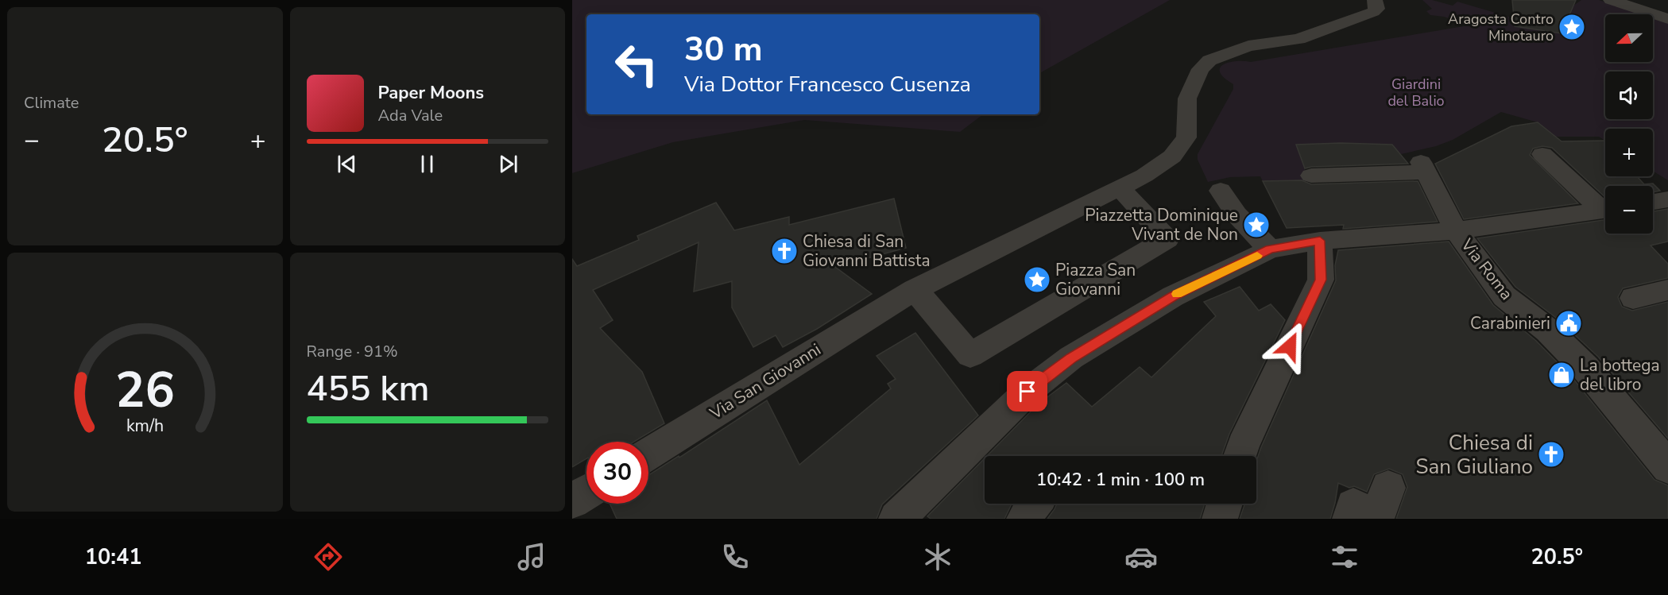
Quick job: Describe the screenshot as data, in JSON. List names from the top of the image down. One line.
{"streets":{"street":["Via Roma","Via San Giovanni"]},"parks":["Giardini del Balio"],"places":{"place":["Aragosta Contro Minotauro","Piazzetta Dominique Vivant de Non","Piazza San Giovanni"],"church":["Chiesa di San Giovanni Battista","Chiesa di San Giuliano"],"public building":["Carabinieri"],"shop":["La bottega del libro"]},"north":"left","page":{"tile":["Climate",["Range · 91%","455 km"]],"map_buttons":["+","−"],"turn":["30 m","Via Dottor Francesco Cusenza"],"song":["Paper Moons","Ada Vale"],"heat":["−","20.5°","+"],"limit":"30","trip":"10:42 · 1 min · 100 m","tabs":["10:41","20.5°"],"gauge":["26","km/h"]}}
